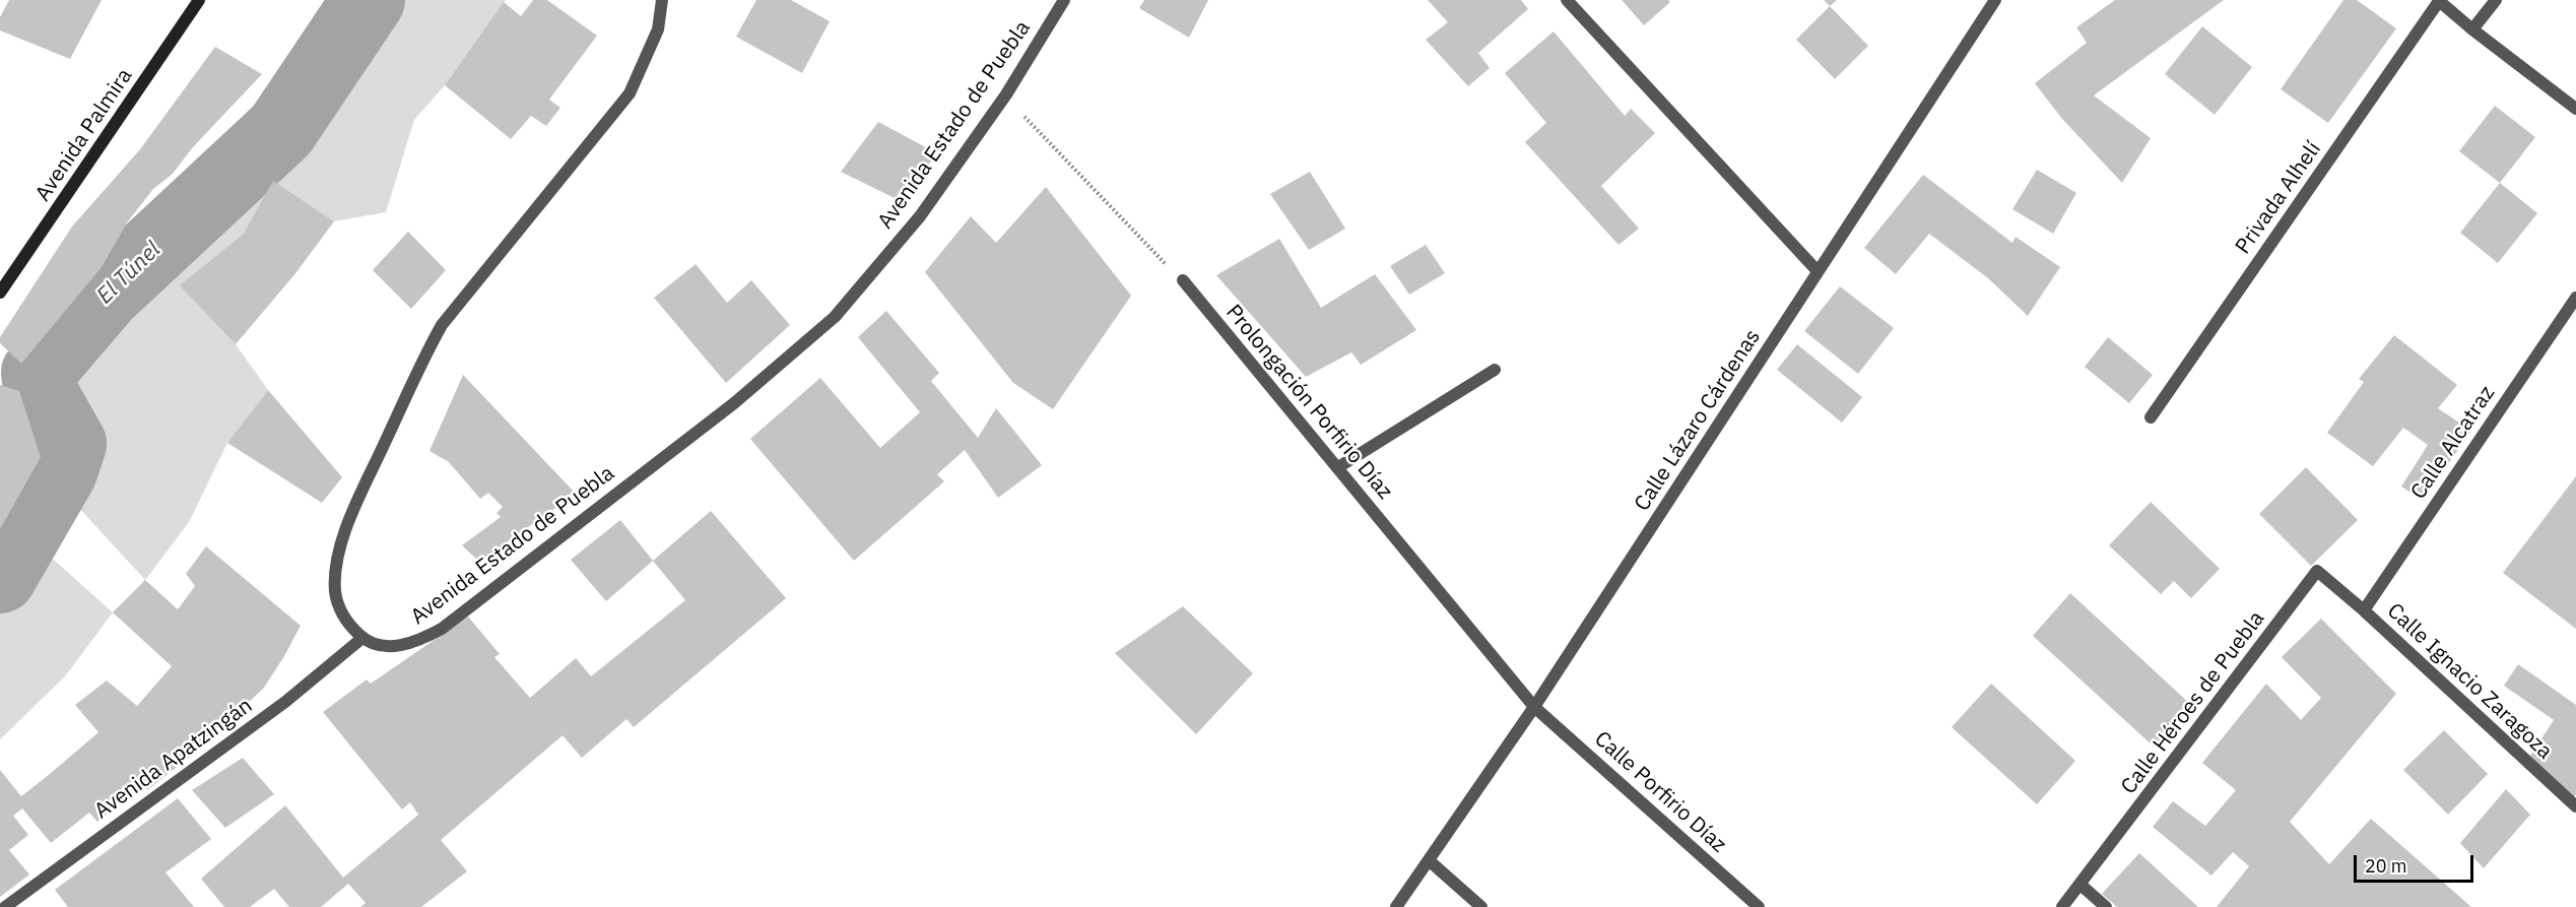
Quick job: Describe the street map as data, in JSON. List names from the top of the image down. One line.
{"streets":{"main road":["Avenida Palmira"],"street":["Avenida Estado de Puebla","Privada Alhelí","Prolongación Porfirio Díaz","Calle Lázaro Cárdenas","Calle Alcatraz","Calle Ignacio Zaragoza","Calle Héroes de Puebla","Avenida Apatzingán","Calle Porfirio Díaz"]},"crossings":[["Avenida Estado de Puebla","Avenida Apatzingán"],["Prolongación Porfirio Díaz","Calle Lázaro Cárdenas"],["Prolongación Porfirio Díaz","Calle Porfirio Díaz"],["Calle Lázaro Cárdenas","Calle Porfirio Díaz"],["Calle Alcatraz","Calle Ignacio Zaragoza"],["Calle Alcatraz","Calle Héroes de Puebla"],["Calle Ignacio Zaragoza","Calle Héroes de Puebla"]],"water":["El Túnel"],"scale_bar":"20 m"}
